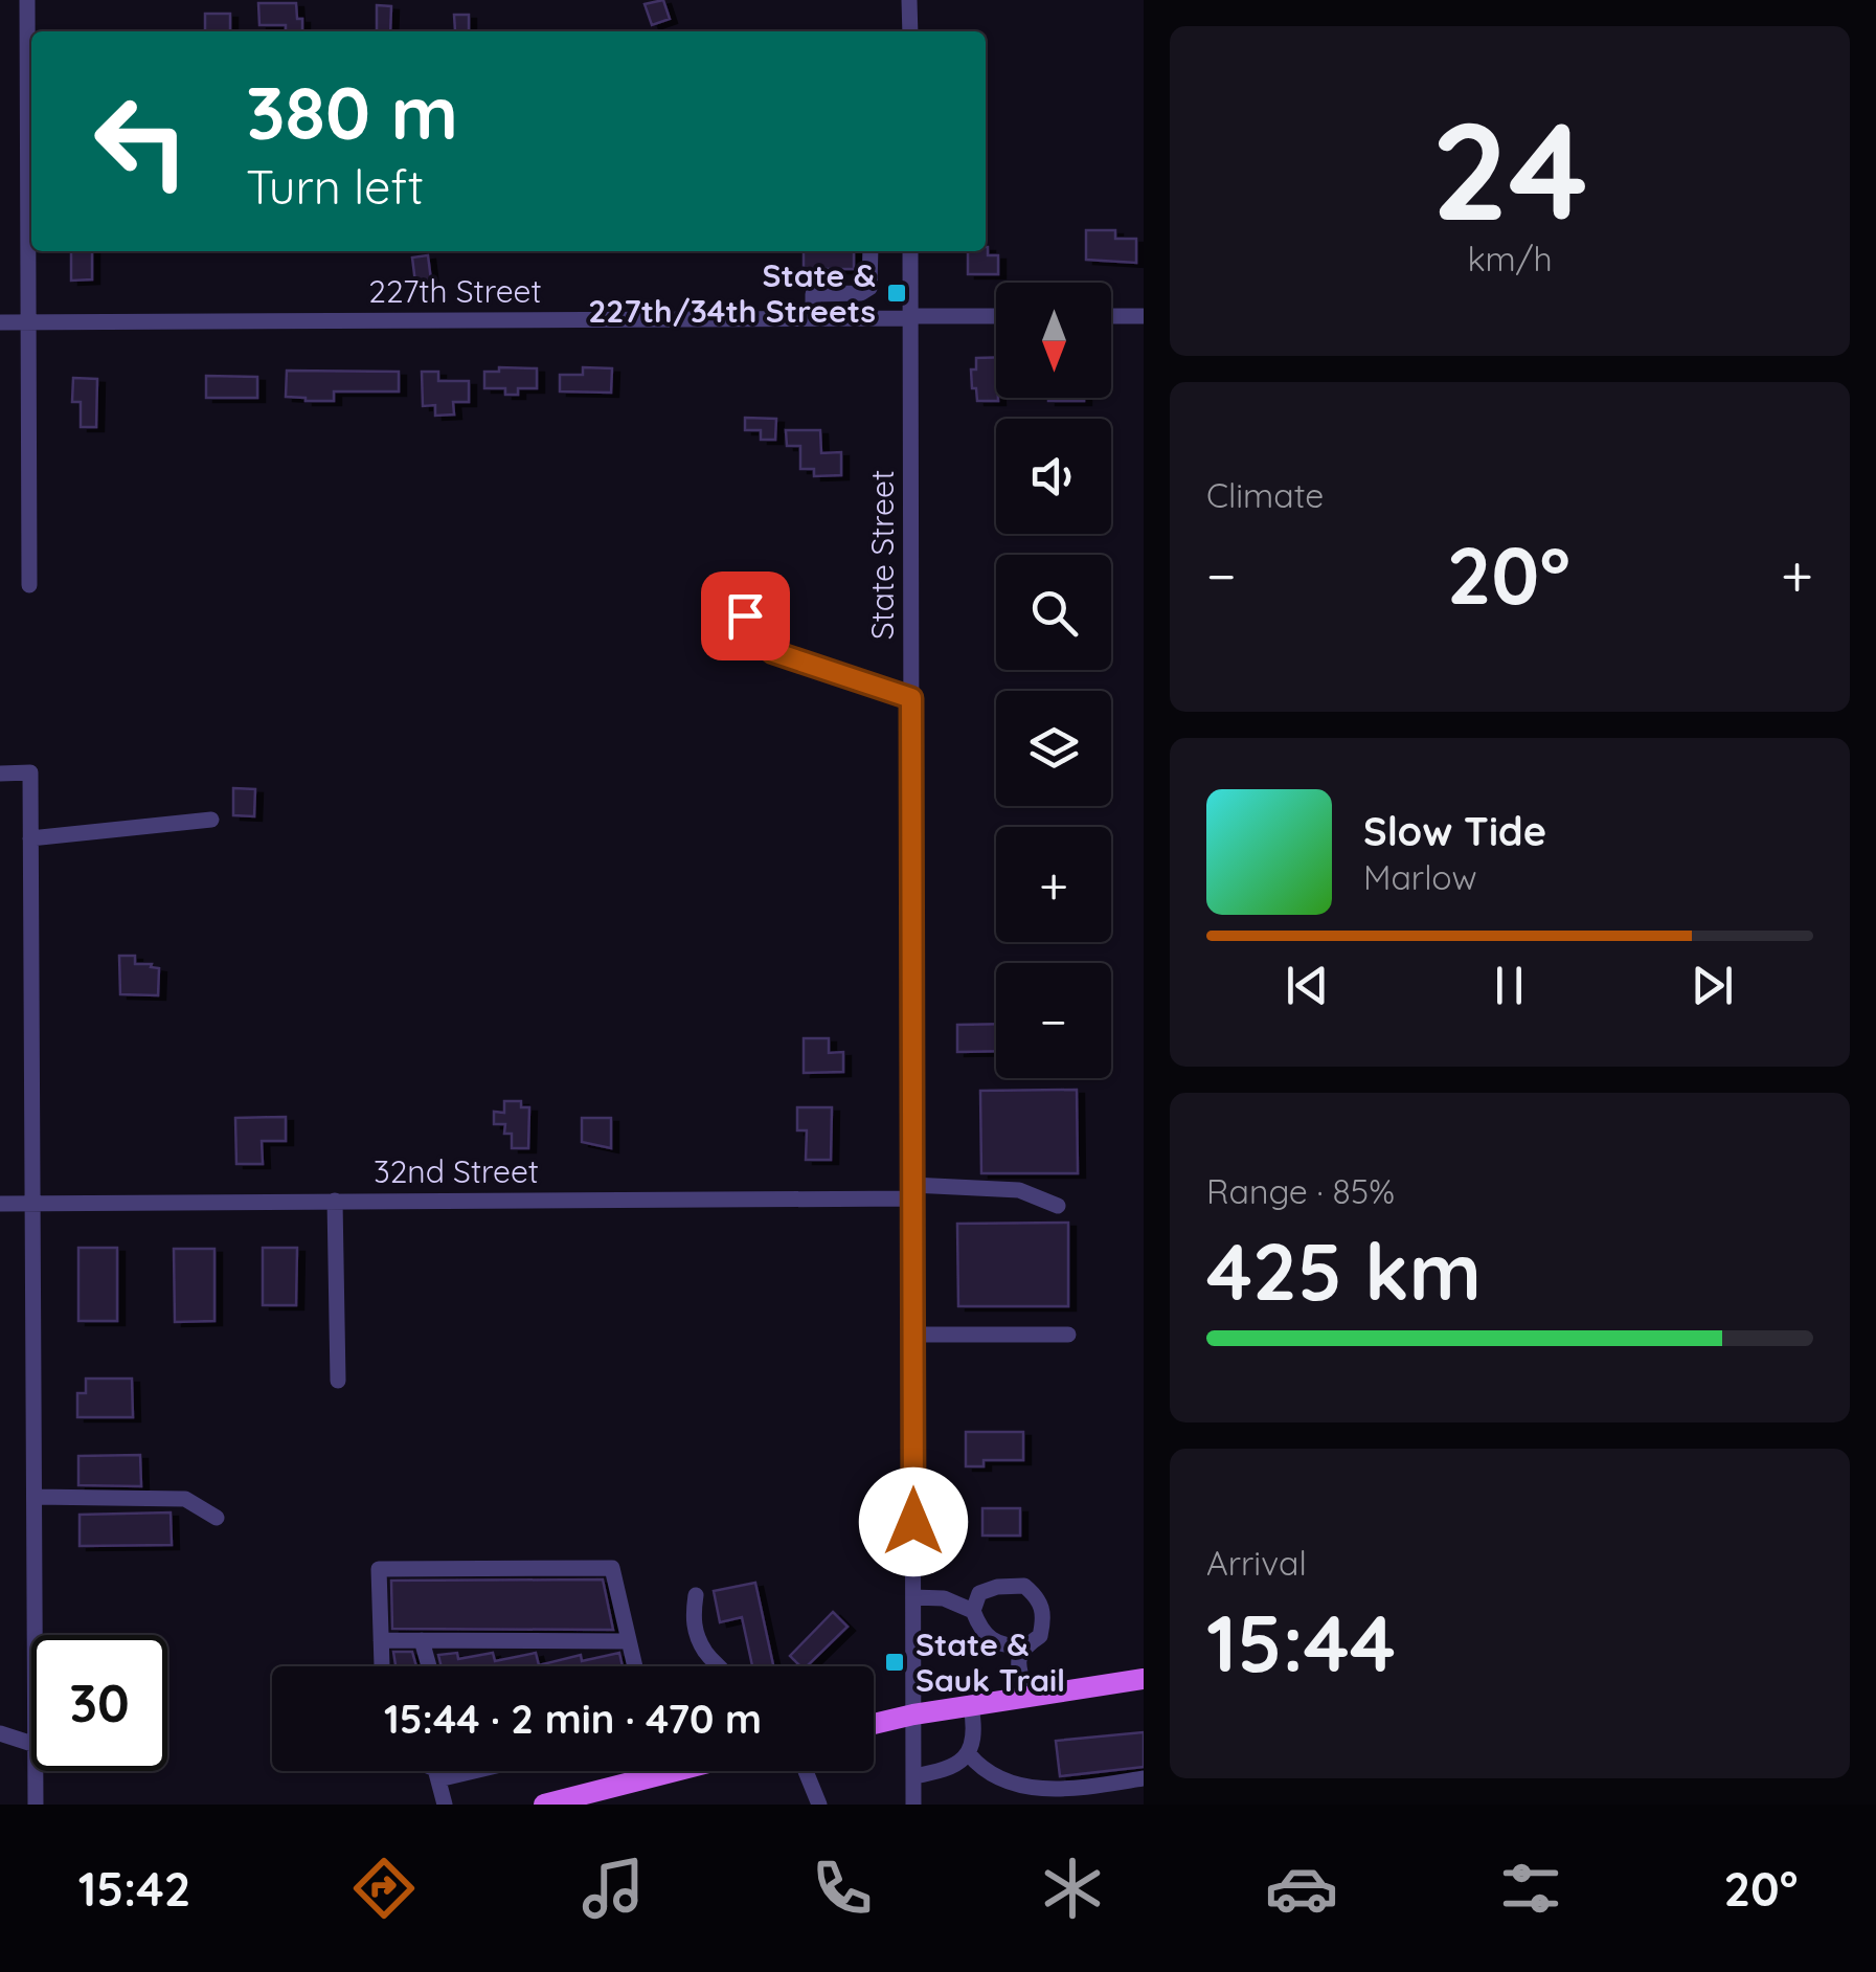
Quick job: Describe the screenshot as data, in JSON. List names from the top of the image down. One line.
{"streets":{"street":["227th Street","State Street","32nd Street"]},"crossings":[["227th Street","State Street"],["State Street","32nd Street"]],"places":{"transit":["State & 227th/34th Streets","State & Sauk Trail"]},"north":"bottom","page":{"tile":[["24","km/h"],"Climate",["Range · 85%","425 km"],["Arrival","15:44"]],"turn":["380 m","Turn left"],"map_buttons":["+","−"],"heat":["−","20°","+"],"song":["Slow Tide","Marlow"],"limit":"30","trip":"15:44 · 2 min · 470 m","tabs":["15:42","20°"]}}
